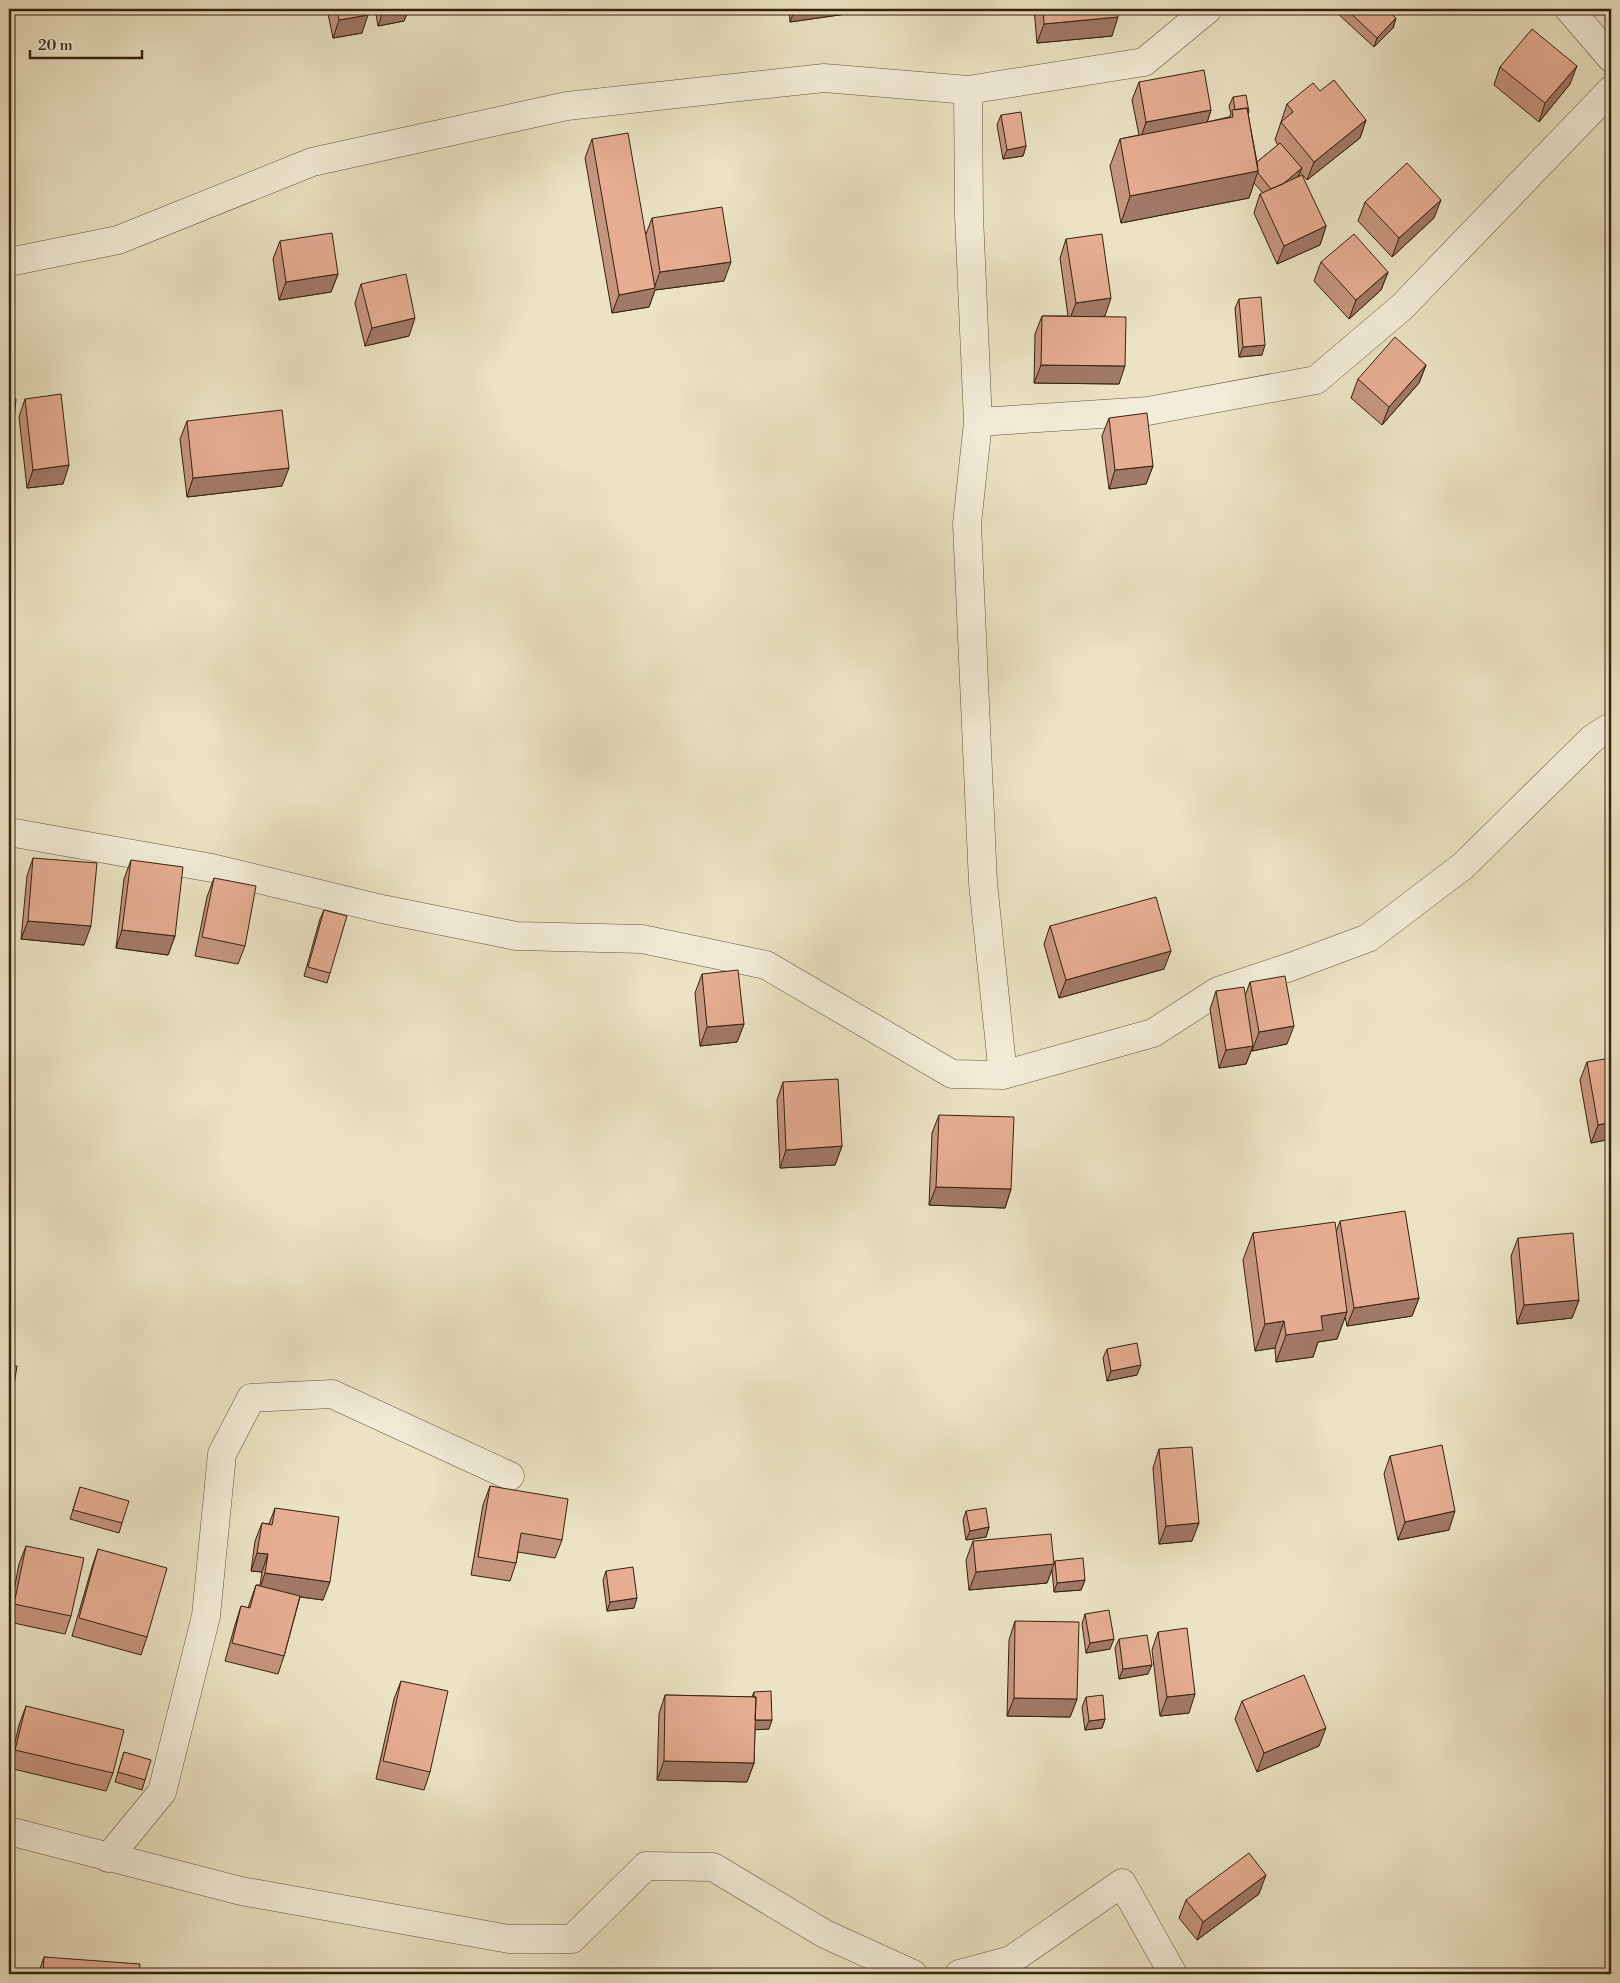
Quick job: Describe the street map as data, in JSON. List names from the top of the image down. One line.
{"scale_bar":"20 m"}
